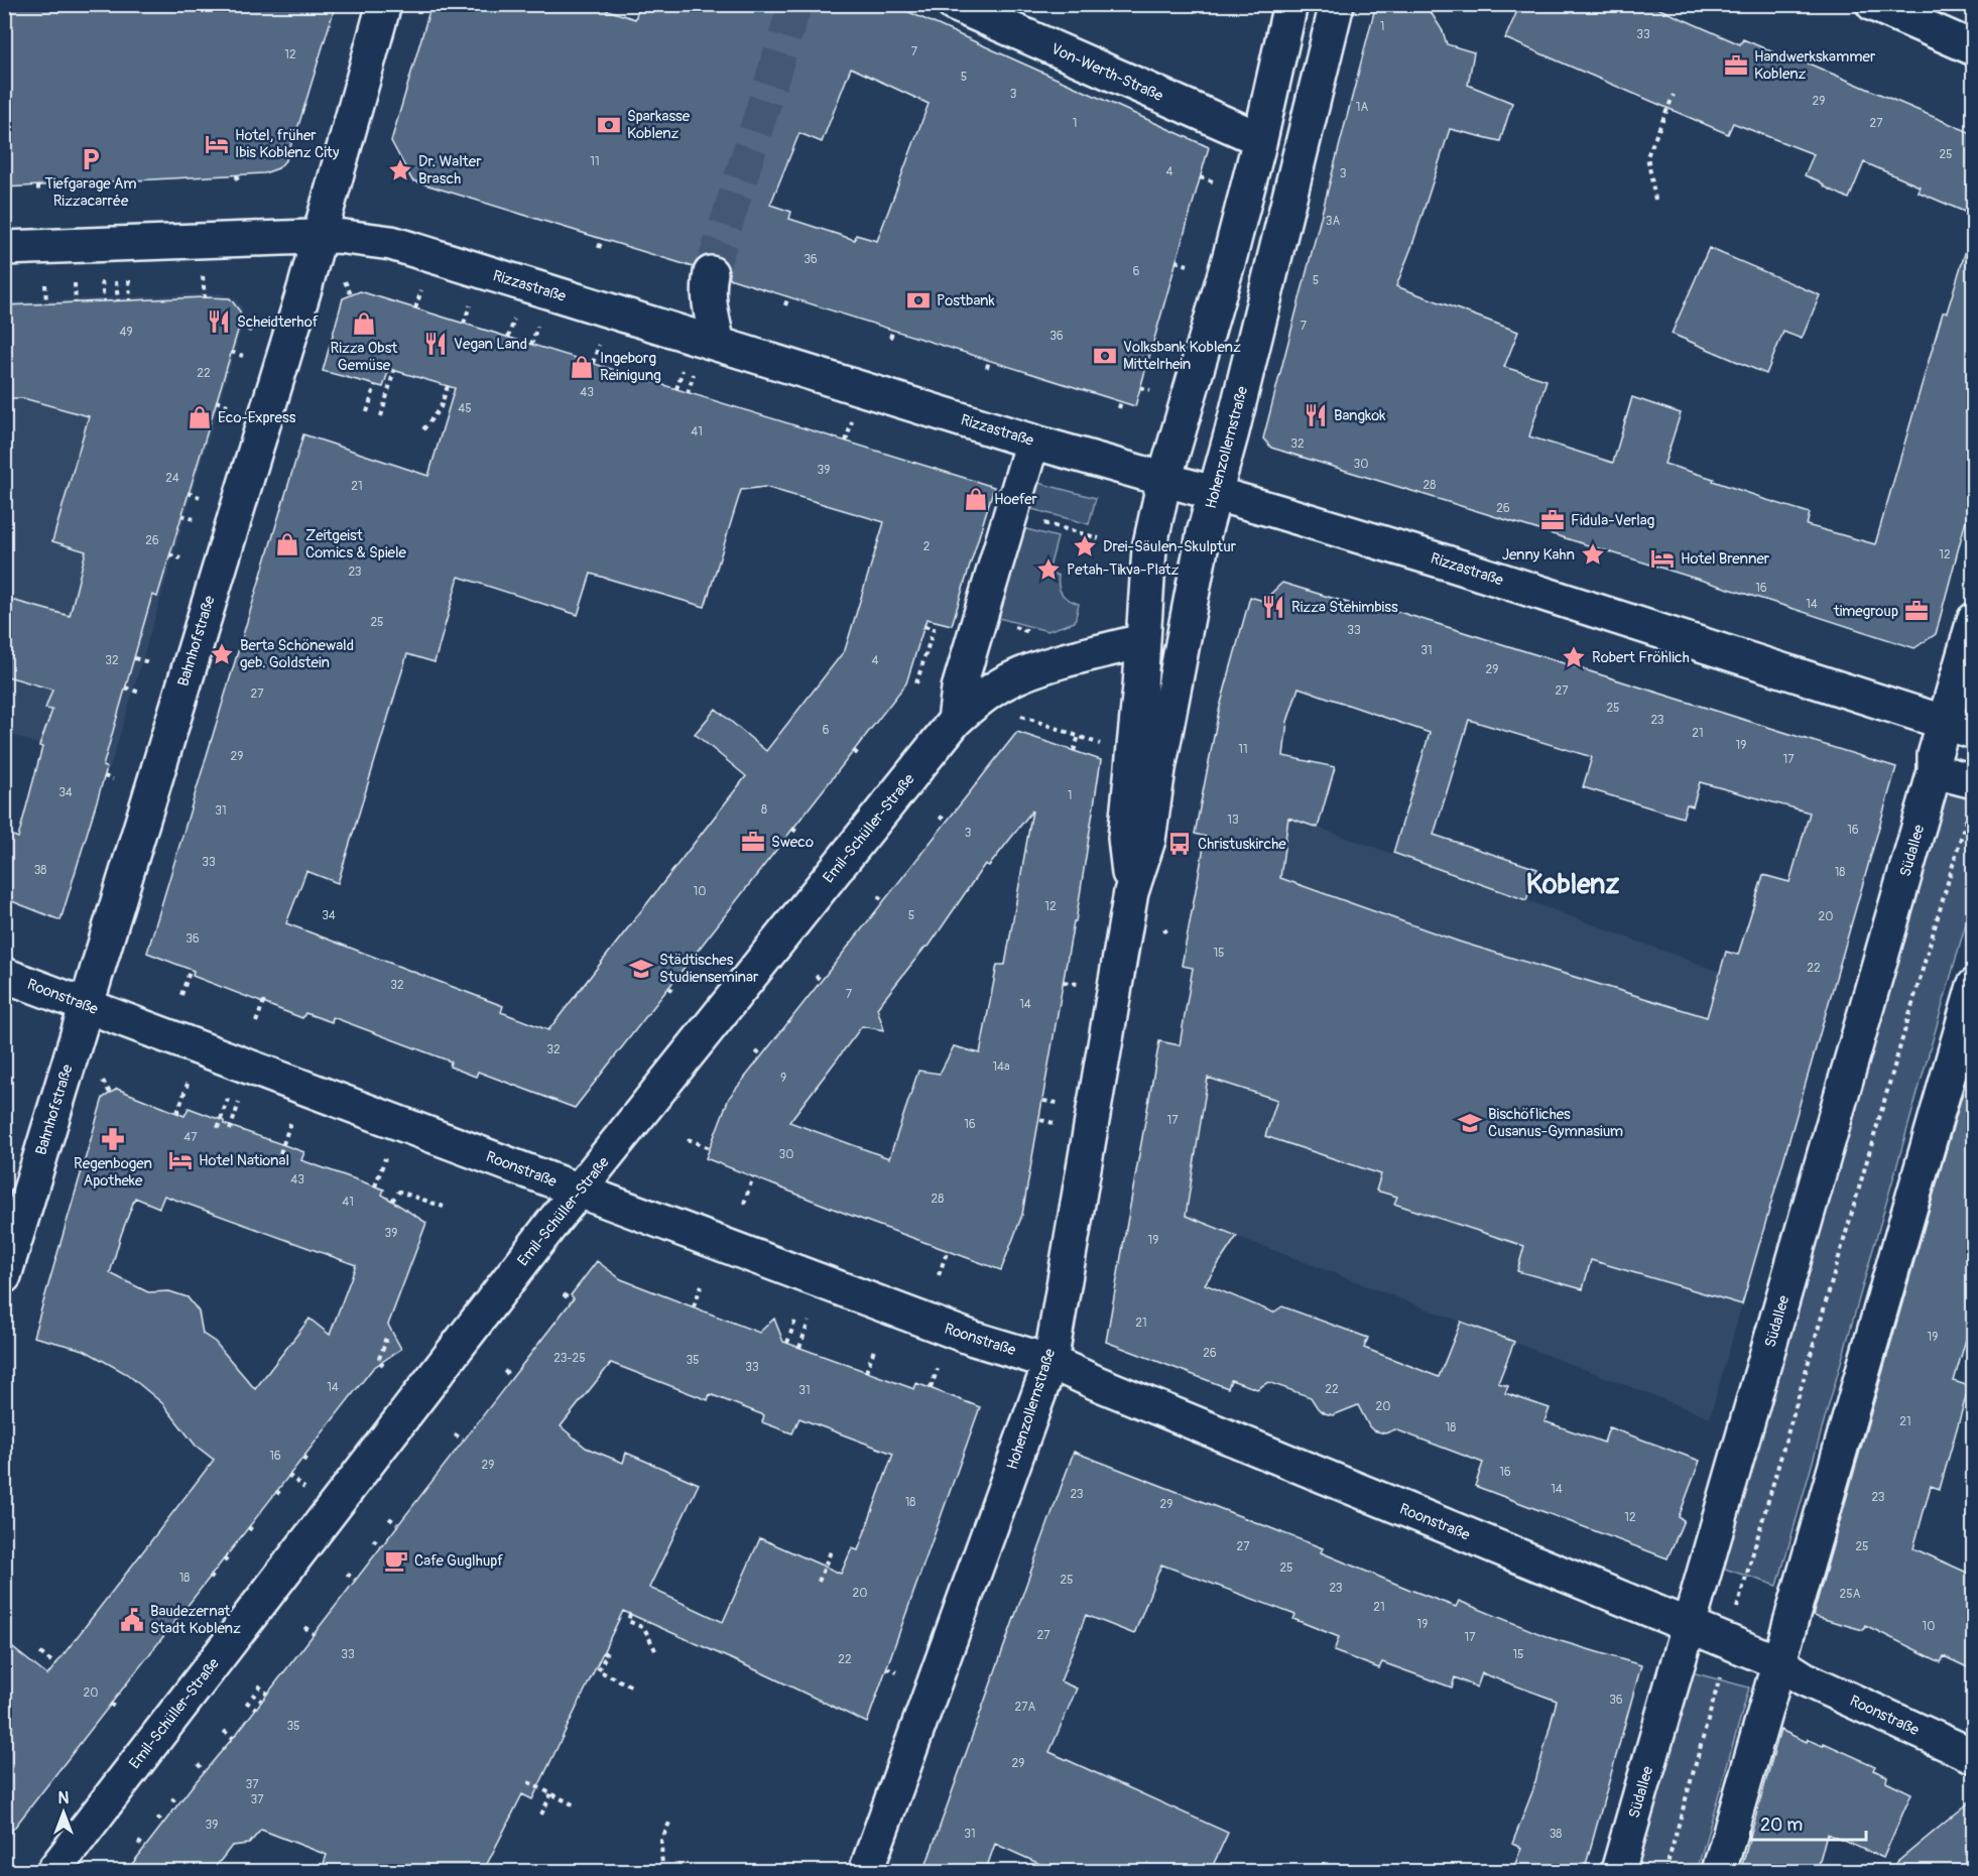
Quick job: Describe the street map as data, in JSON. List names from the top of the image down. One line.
{"streets":{"street":["Von-Werth-Straße","Rizzastraße","Hohenzollernstraße","Bahnhofstraße","Emil-Schüller-Straße","Südallee","Roonstraße"]},"crossings":[["Von-Werth-Straße","Hohenzollernstraße"],["Rizzastraße","Hohenzollernstraße"],["Rizzastraße","Bahnhofstraße"],["Rizzastraße","Südallee"],["Hohenzollernstraße","Emil-Schüller-Straße"],["Hohenzollernstraße","Roonstraße"],["Bahnhofstraße","Roonstraße"],["Emil-Schüller-Straße","Roonstraße"],["Südallee","Roonstraße"]],"districts":["Koblenz"],"places":{"office":["Handwerkskammer Koblenz","Fidula-Verlag","timegroup","Sweco"],"bank":["Sparkasse Koblenz","Postbank","Volksbank Koblenz Mittelrhein"],"hotel":["Hotel, früher Ibis Koblenz City","Hotel Brenner","Hotel National"],"parking":["Tiefgarage Am Rizzacarrée"],"place":["Dr. Walter Brasch","Drei-Säulen-Skulptur","Jenny Kahn","Petah-Tikva-Platz","Berta Schönewald geb. Goldstein","Robert Fröhlich"],"restaurant":["Scheidterhof","Vegan Land","Bangkok","Rizza Stehimbiss"],"shop":["Rizza Obst Gemüse","Ingeborg Reinigung","Eco-Express","Hoefer","Zeitgeist Comics & Spiele"],"bus stop":["Christuskirche"],"school or university":["Städtisches Studienseminar","Bischöfliches Cusanus-Gymnasium"],"pharmacy":["Regenbogen Apotheke"],"cafe":["Cafe Guglhupf"],"public building":["Baudezernat Stadt Koblenz"]},"house_numbers":["1","33","7","12","5","3","29","1A","1","27","25","11","4","3","3A","36","6","5","7","49","36","22","43","45","41","32","30","39","24","28","21","26","26","2","12","23","16","14","25","33","31","32","4","29","27","27","25","23","6","21","19","11","29","17","34","1","8","31","13","16","3","33","38","18","10","12","34","5","20","36","15","22","32","7","14","32","14a","9","17","16","47","30","43","28","41","39","19","21","19","26","23-25","35","33","14","22","31","20","21","18","16","29","16","14","23","23","18","29","12","27","25","25","18","25","23","20","25A","21","19","10","27","17","33","15","22","20","36","27A","35","29","37","37","39","31","38"],"scale_bar":"20 m","north":"top"}
